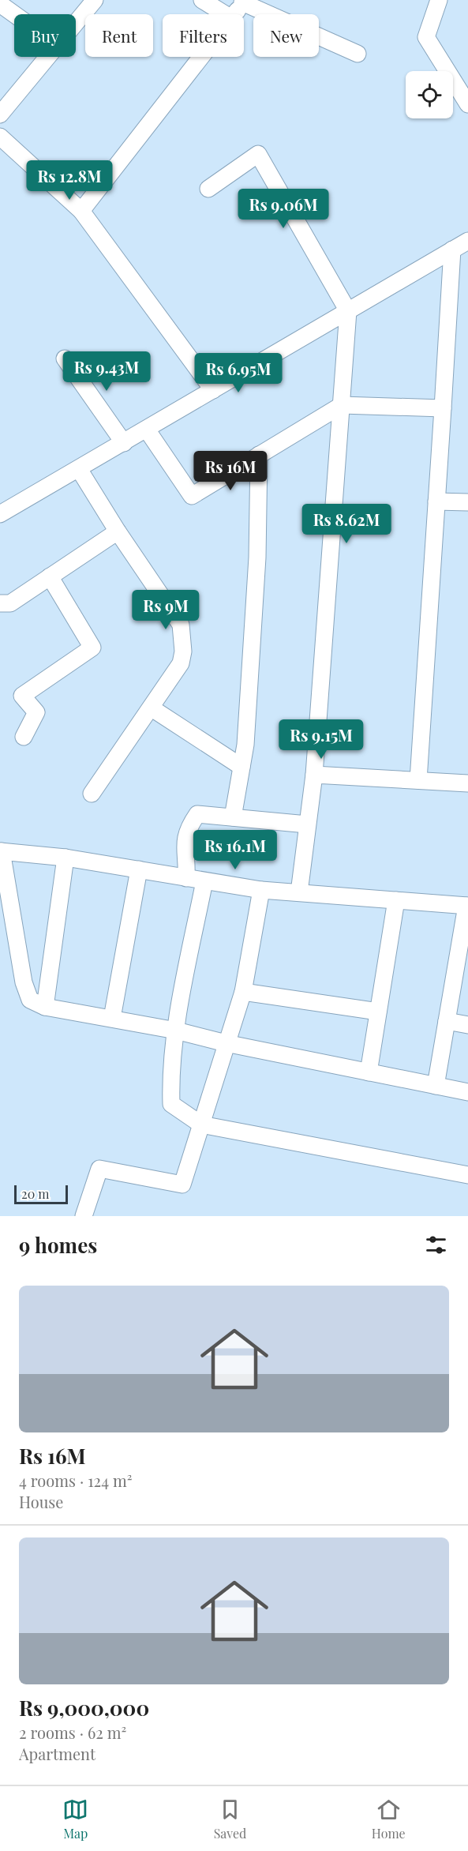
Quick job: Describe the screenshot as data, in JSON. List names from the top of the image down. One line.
{"scale_bar":"20 m","page":{"chip":["Buy","Rent","Filters","New"],"price":["Rs 12.8M","Rs 9.06M","Rs 9.43M","Rs 6.95M","Rs 16M","Rs 8.62M","Rs 9M","Rs 9.15M","Rs 16.1M"],"scale":"20 m","heading":"9 homes","list":[{"name":"Rs 16M","note":"4 rooms · 124 m² · House"},{"name":"Rs 9,000,000","note":"2 rooms · 62 m² · Apartment"}],"tabs":["Map","Saved","Home"]}}
